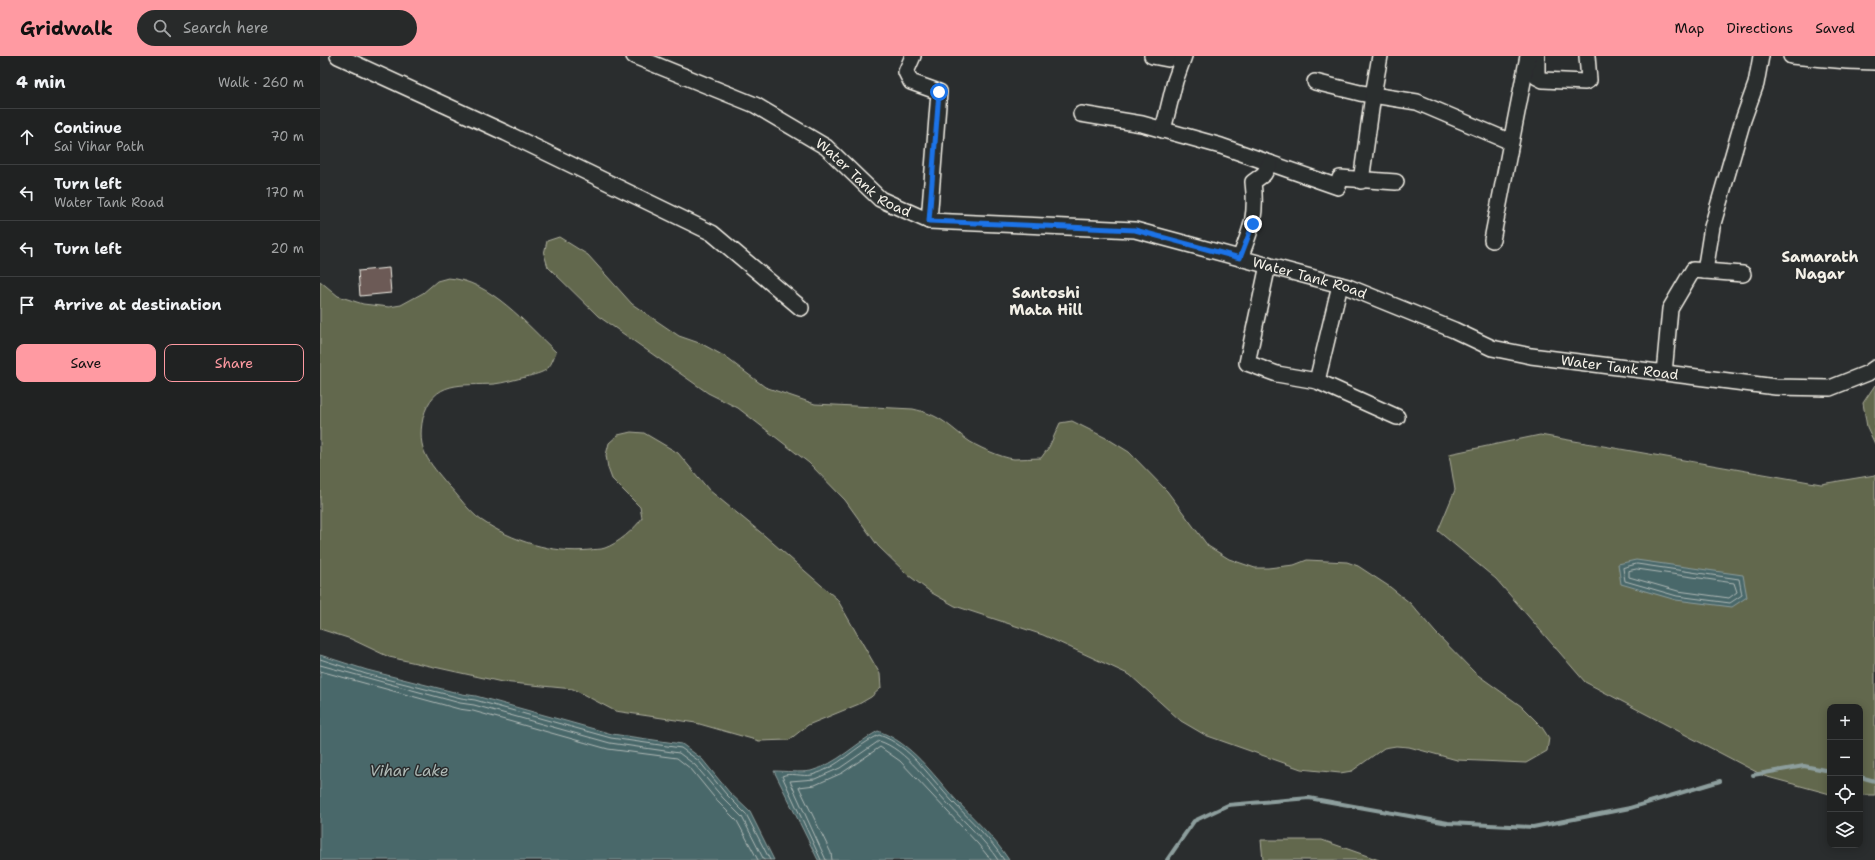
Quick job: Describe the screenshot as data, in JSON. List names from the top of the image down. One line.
{"streets":{"street":["Water Tank Road"]},"districts":["Samarath Nagar","Santoshi Mata Hill"],"water":["Vihar Lake"],"page":{"header":"Gridwalk","search":"Search here","nav":["Map","Directions","Saved"],"heading":["4 min","Walk · 260 m"],"list":[["Continue","Sai Vihar Path","70 m"],["Turn left","Water Tank Road","170 m"],["Turn left","20 m"],"Arrive at destination"],"buttons":["Save","Share"],"map_buttons":["+","−"]}}
